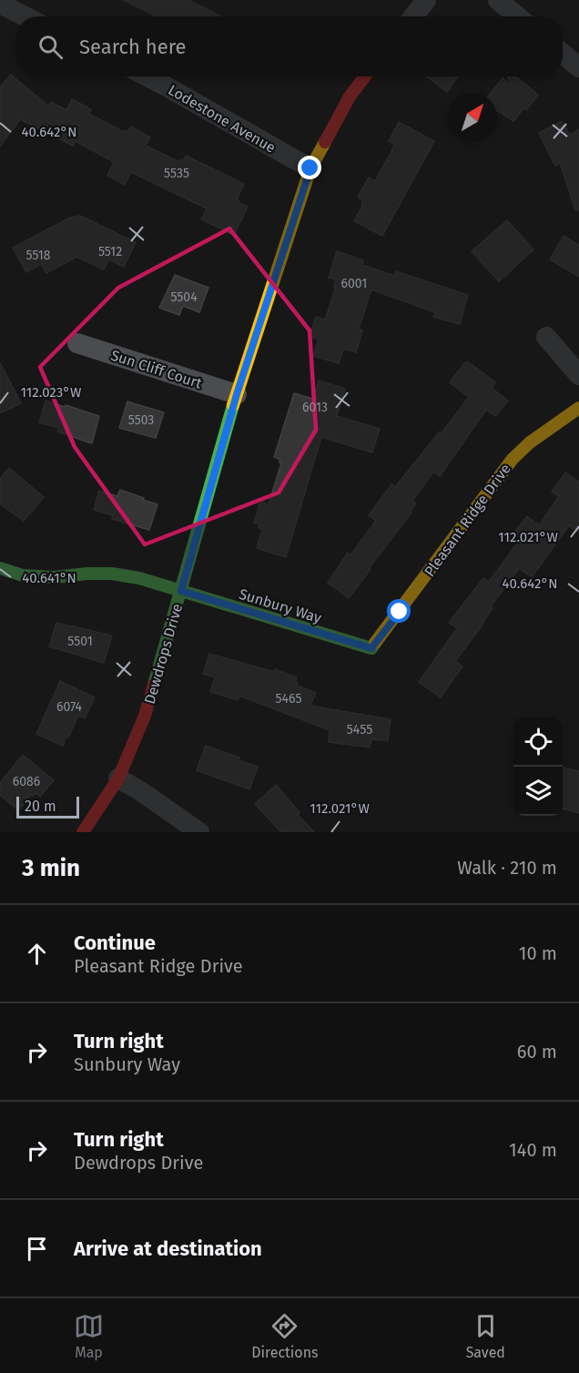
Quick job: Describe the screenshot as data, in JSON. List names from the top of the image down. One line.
{"streets":{"street":["Lodestone Avenue","Sun Cliff Court","Pleasant Ridge Drive","Sunbury Way","Dewdrops Drive"]},"crossings":[["Lodestone Avenue","Dewdrops Drive"],["Sun Cliff Court","Dewdrops Drive"],["Pleasant Ridge Drive","Sunbury Way"],["Sunbury Way","Dewdrops Drive"]],"house_numbers":["5535","5512","5518","6001","5504","6013","5503","5501","5465","6074","5455","6086"],"scale_bar":"20 m","north":"top right","page":{"search":"Search here","scale":"20 m","heading":["3 min","Walk · 210 m"],"list":[["Continue","Pleasant Ridge Drive","10 m"],["Turn right","Sunbury Way","60 m"],["Turn right","Dewdrops Drive","140 m"],"Arrive at destination"],"nav":["Map","Directions","Saved"]},"coordinates":["40.642°N","112.023°W","112.021°W","40.641°N"]}
